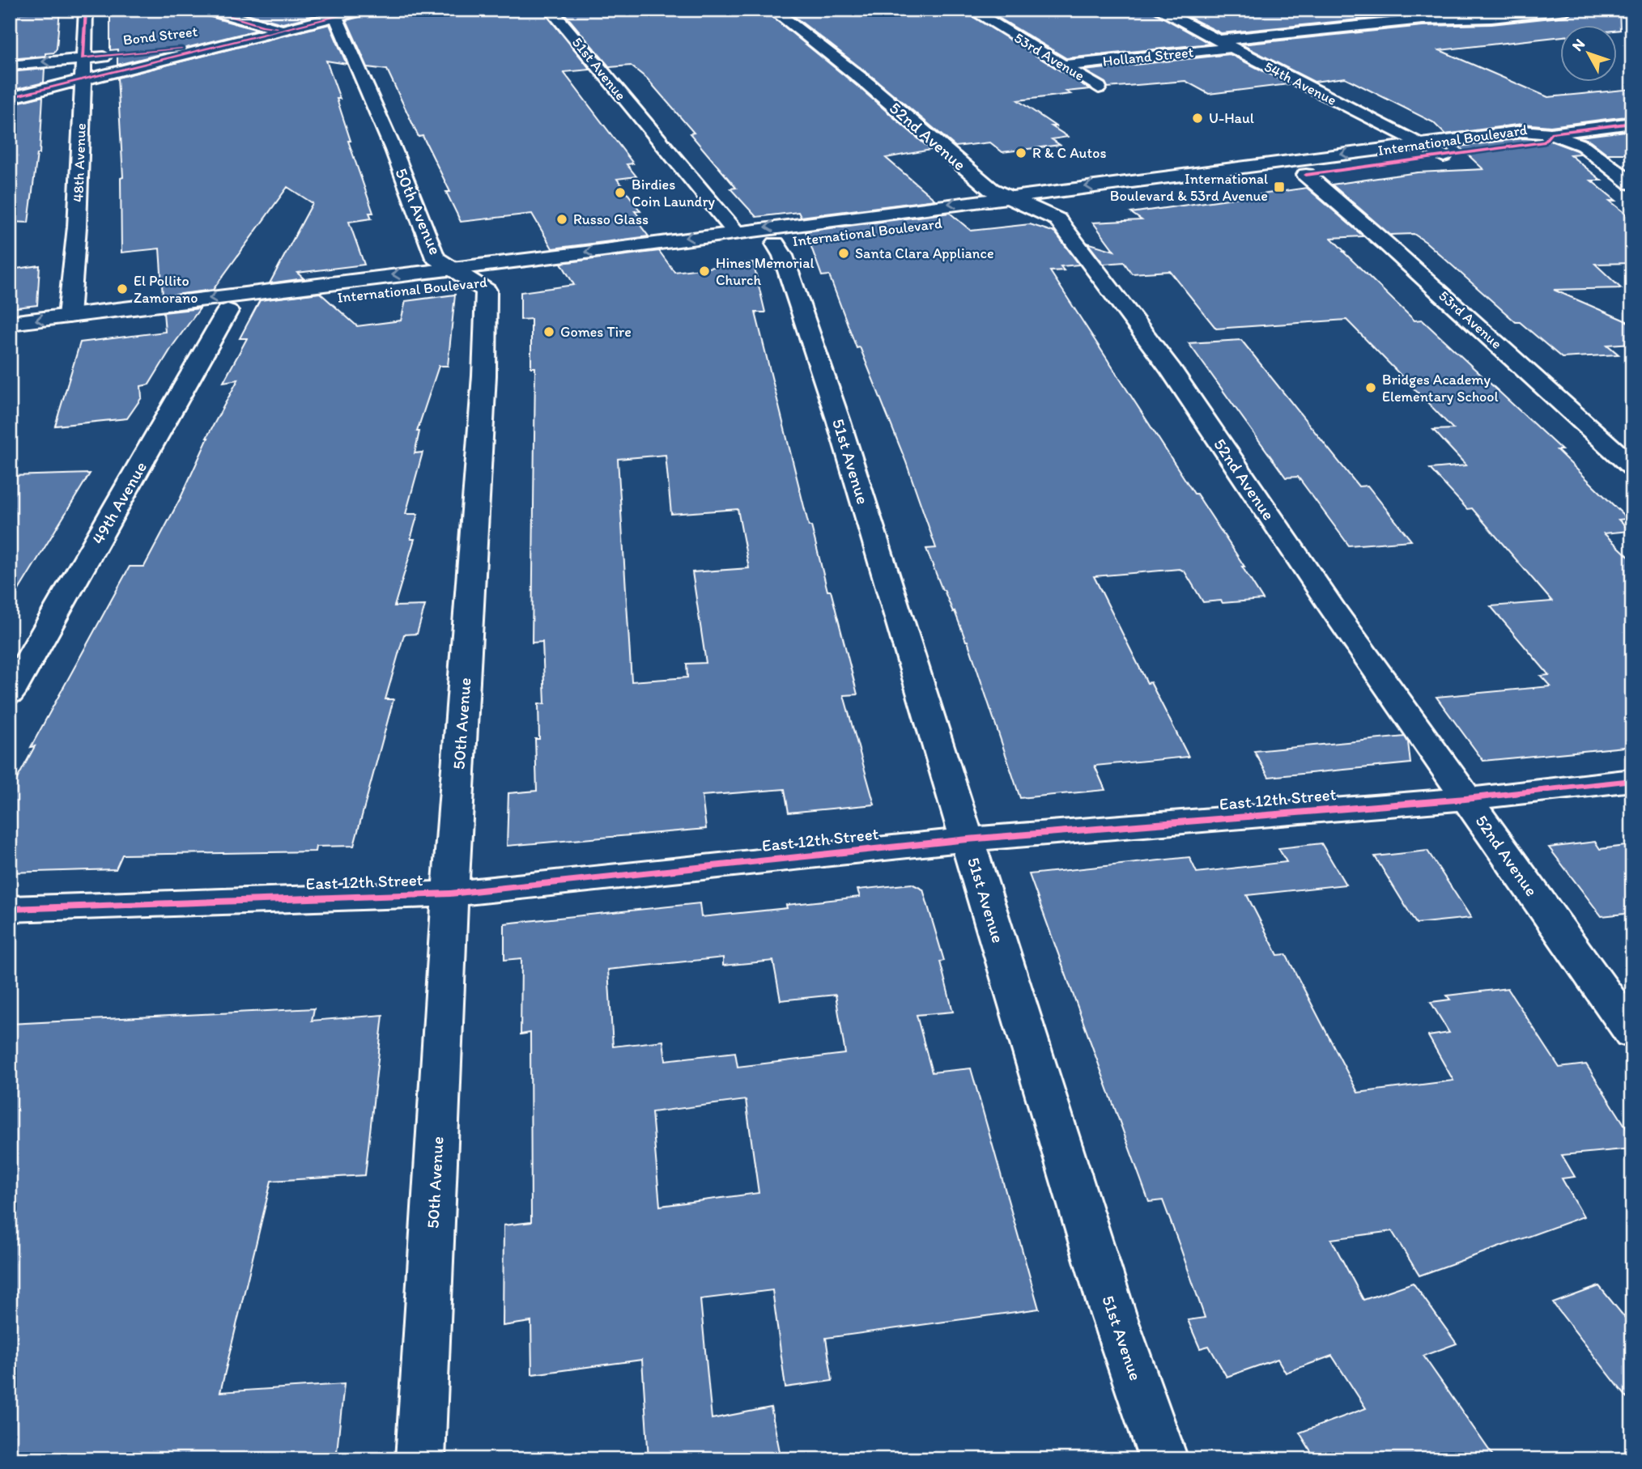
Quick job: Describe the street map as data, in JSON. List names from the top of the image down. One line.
{"streets":{"street":["Bond Street","53rd Avenue","Holland Street","51st Avenue","54th Avenue","52nd Avenue","International Boulevard","48th Avenue","50th Avenue","49th Avenue","East 12th Street"]},"crossings":[["Bond Street","48th Avenue"],["53rd Avenue","Holland Street"],["53rd Avenue","International Boulevard"],["Holland Street","54th Avenue"],["51st Avenue","International Boulevard"],["51st Avenue","East 12th Street"],["54th Avenue","International Boulevard"],["52nd Avenue","International Boulevard"],["52nd Avenue","East 12th Street"],["International Boulevard","48th Avenue"],["International Boulevard","50th Avenue"],["International Boulevard","49th Avenue"],["50th Avenue","East 12th Street"]],"places":{"other":["U-Haul","R & C Autos","Birdies Coin Laundry","Russo Glass","Santa Clara Appliance","Hines Memorial Church","El Pollito Zamorano","Gomes Tire","Bridges Academy Elementary School"],"transit":["International Boulevard & 53rd Avenue"]},"north":"top left"}
